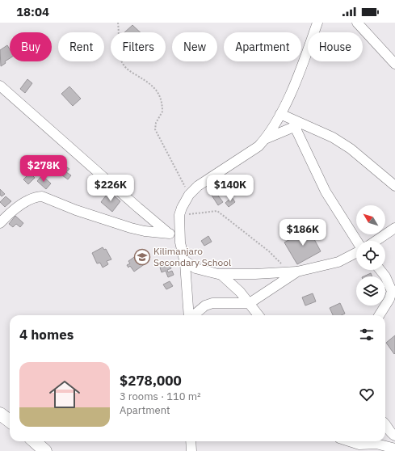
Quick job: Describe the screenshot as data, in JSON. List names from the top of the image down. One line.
{"places":{"school or university":["Kilimanjaro Secondary School"]},"north":"top left","page":{"status":"18:04","chip":["Buy","Rent","Filters","New","Apartment","House"],"price":["$278K","$226K","$140K","$186K"],"heading":"4 homes","list":[{"name":"$278,000","note":"3 rooms · 110 m² · Apartment"}]}}
